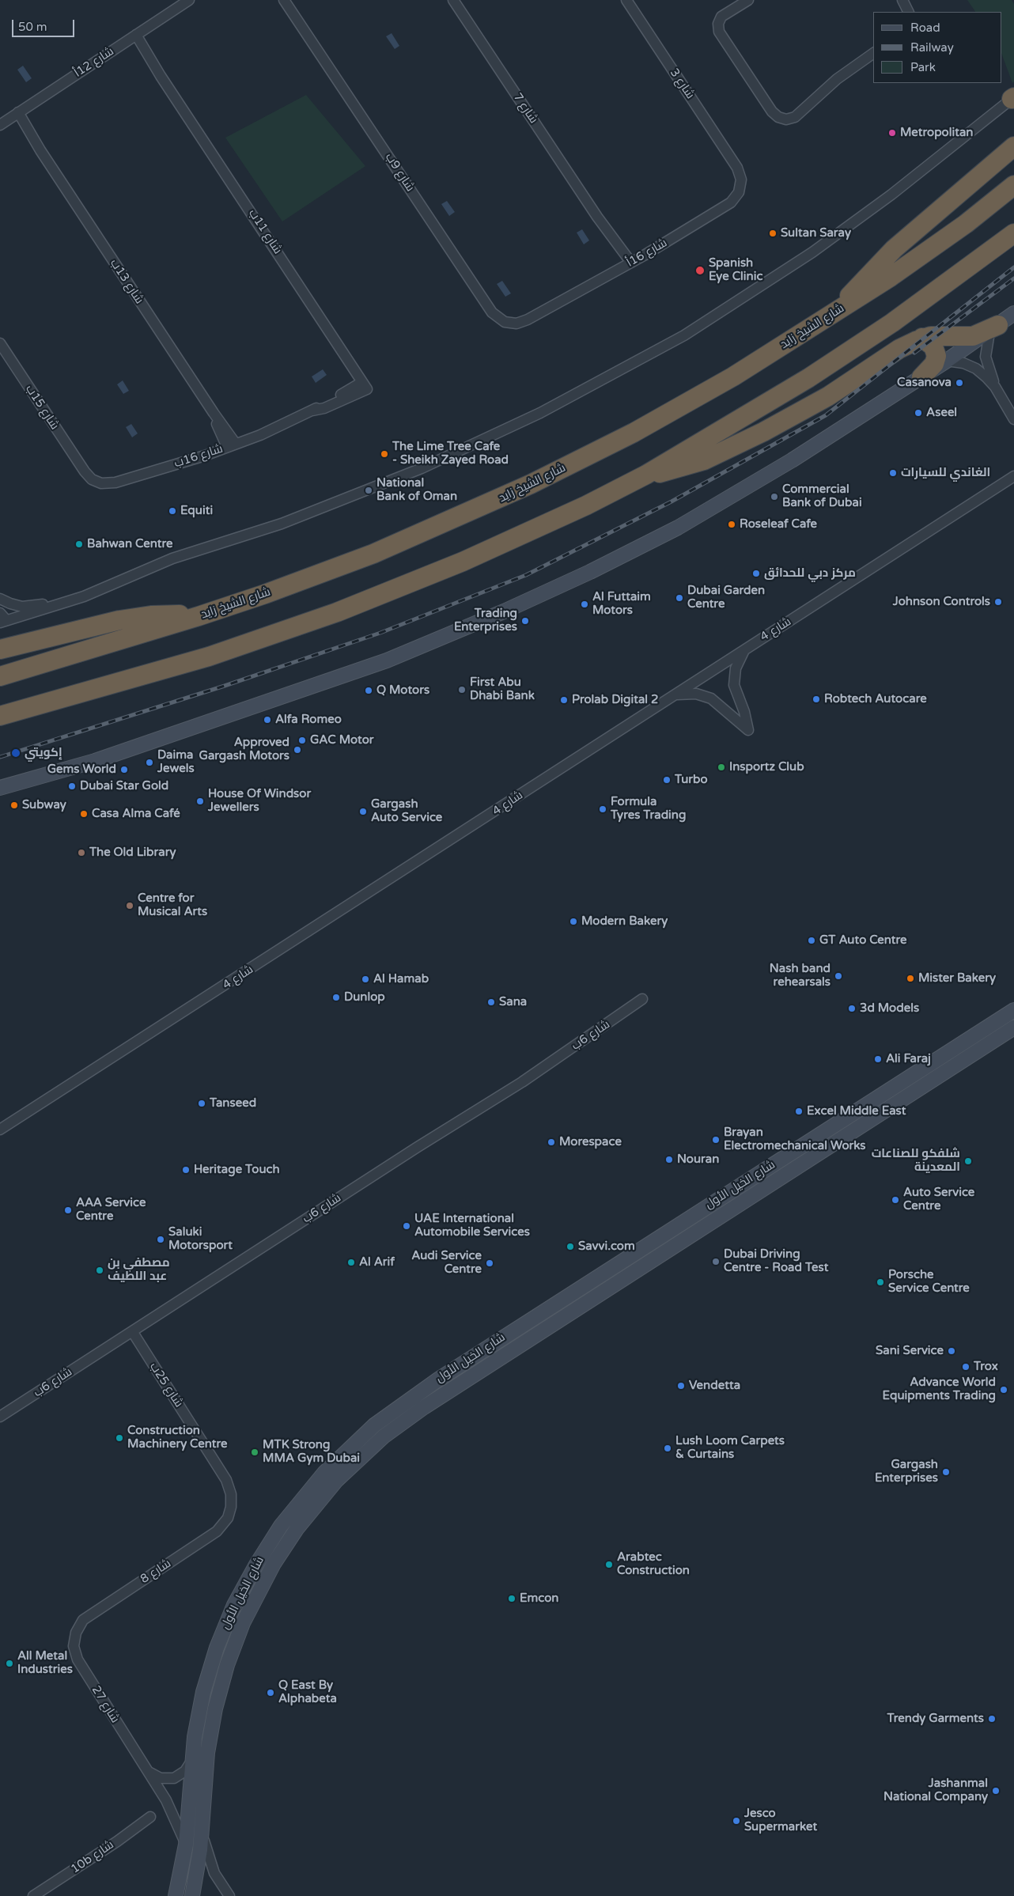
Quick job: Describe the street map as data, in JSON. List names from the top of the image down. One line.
{"streets":{"highway":["شارع الشيخ زايد"],"main road":["شارع الخيل الأول"],"street":["شارع 12أ","شارع 3","شارع 7","شارع 9ب","شارع 11ب","شارع 16أ","شارع 13ب","شارع 15ب","شارع 16ب","شارع 4","شارع 6ب","شارع 25ب","شارع 8","شارع 27","10b شارع"]},"crossings":[["شارع 12أ","شارع 11ب"],["شارع 12أ","شارع 13ب"],["شارع 3","شارع 16أ"],["شارع 7","شارع 16أ"],["شارع 9ب","شارع 16أ"],["شارع 11ب","شارع 16ب"],["شارع 13ب","شارع 16ب"],["شارع 15ب","شارع 16ب"],["شارع 6ب","شارع 25ب"],["شارع الخيل الأول","شارع 27"],["شارع 25ب","شارع 8"],["شارع 8","شارع 27"]],"places":["Metropolitan","Sultan Saray","Spanish Eye Clinic","Casanova","Aseel","The Lime Tree Cafe - Sheikh Zayed Road","الغاندي للسيارات","National Bank of Oman","Commercial Bank of Dubai","Equiti","Roseleaf Cafe","Bahwan Centre","مركز دبي للحدائق","Dubai Garden Centre","Johnson Controls","Al Futtaim Motors","Trading Enterprises","First Abu Dhabi Bank","Q Motors","Robtech Autocare","Prolab Digital 2","Alfa Romeo","GAC Motor","Approved Gargash Motors","إكويتي","Daima Jewels","Insportz Club","Gems World","Turbo","Dubai Star Gold","House Of Windsor Jewellers","Subway","Formula Tyres Trading","Gargash Auto Service","Casa Alma Café","The Old Library","Centre for Musical Arts","Modern Bakery","GT Auto Centre","Nash band rehearsals","Mister Bakery","Al Hamab","Dunlop","Sana","3d Models","Ali Faraj","Tanseed","Excel Middle East","Brayan Electromechanical Works","Morespace","Nouran","شلفكو للصناعات المعدينة","Heritage Touch","Auto Service Centre","AAA Service Centre","UAE International Automobile Services","Saluki Motorsport","Savvi.com","Dubai Driving Centre - Road Test","Al Arif","Audi Service Centre","مصطفي بن عبد اللطيف","Porsche Service Centre","Sani Service","Trox","Vendetta","Advance World Equipments Trading","Construction Machinery Centre","Lush Loom Carpets & Curtains","MTK Strong MMA Gym Dubai","Gargash Enterprises","Arabtec Construction","Emcon","All Metal Industries","Q East By Alphabeta","Trendy Garments","Jashanmal National Company","Jesco Supermarket"],"legend":["Road","Railway","Park"],"scale_bar":"50 m"}
